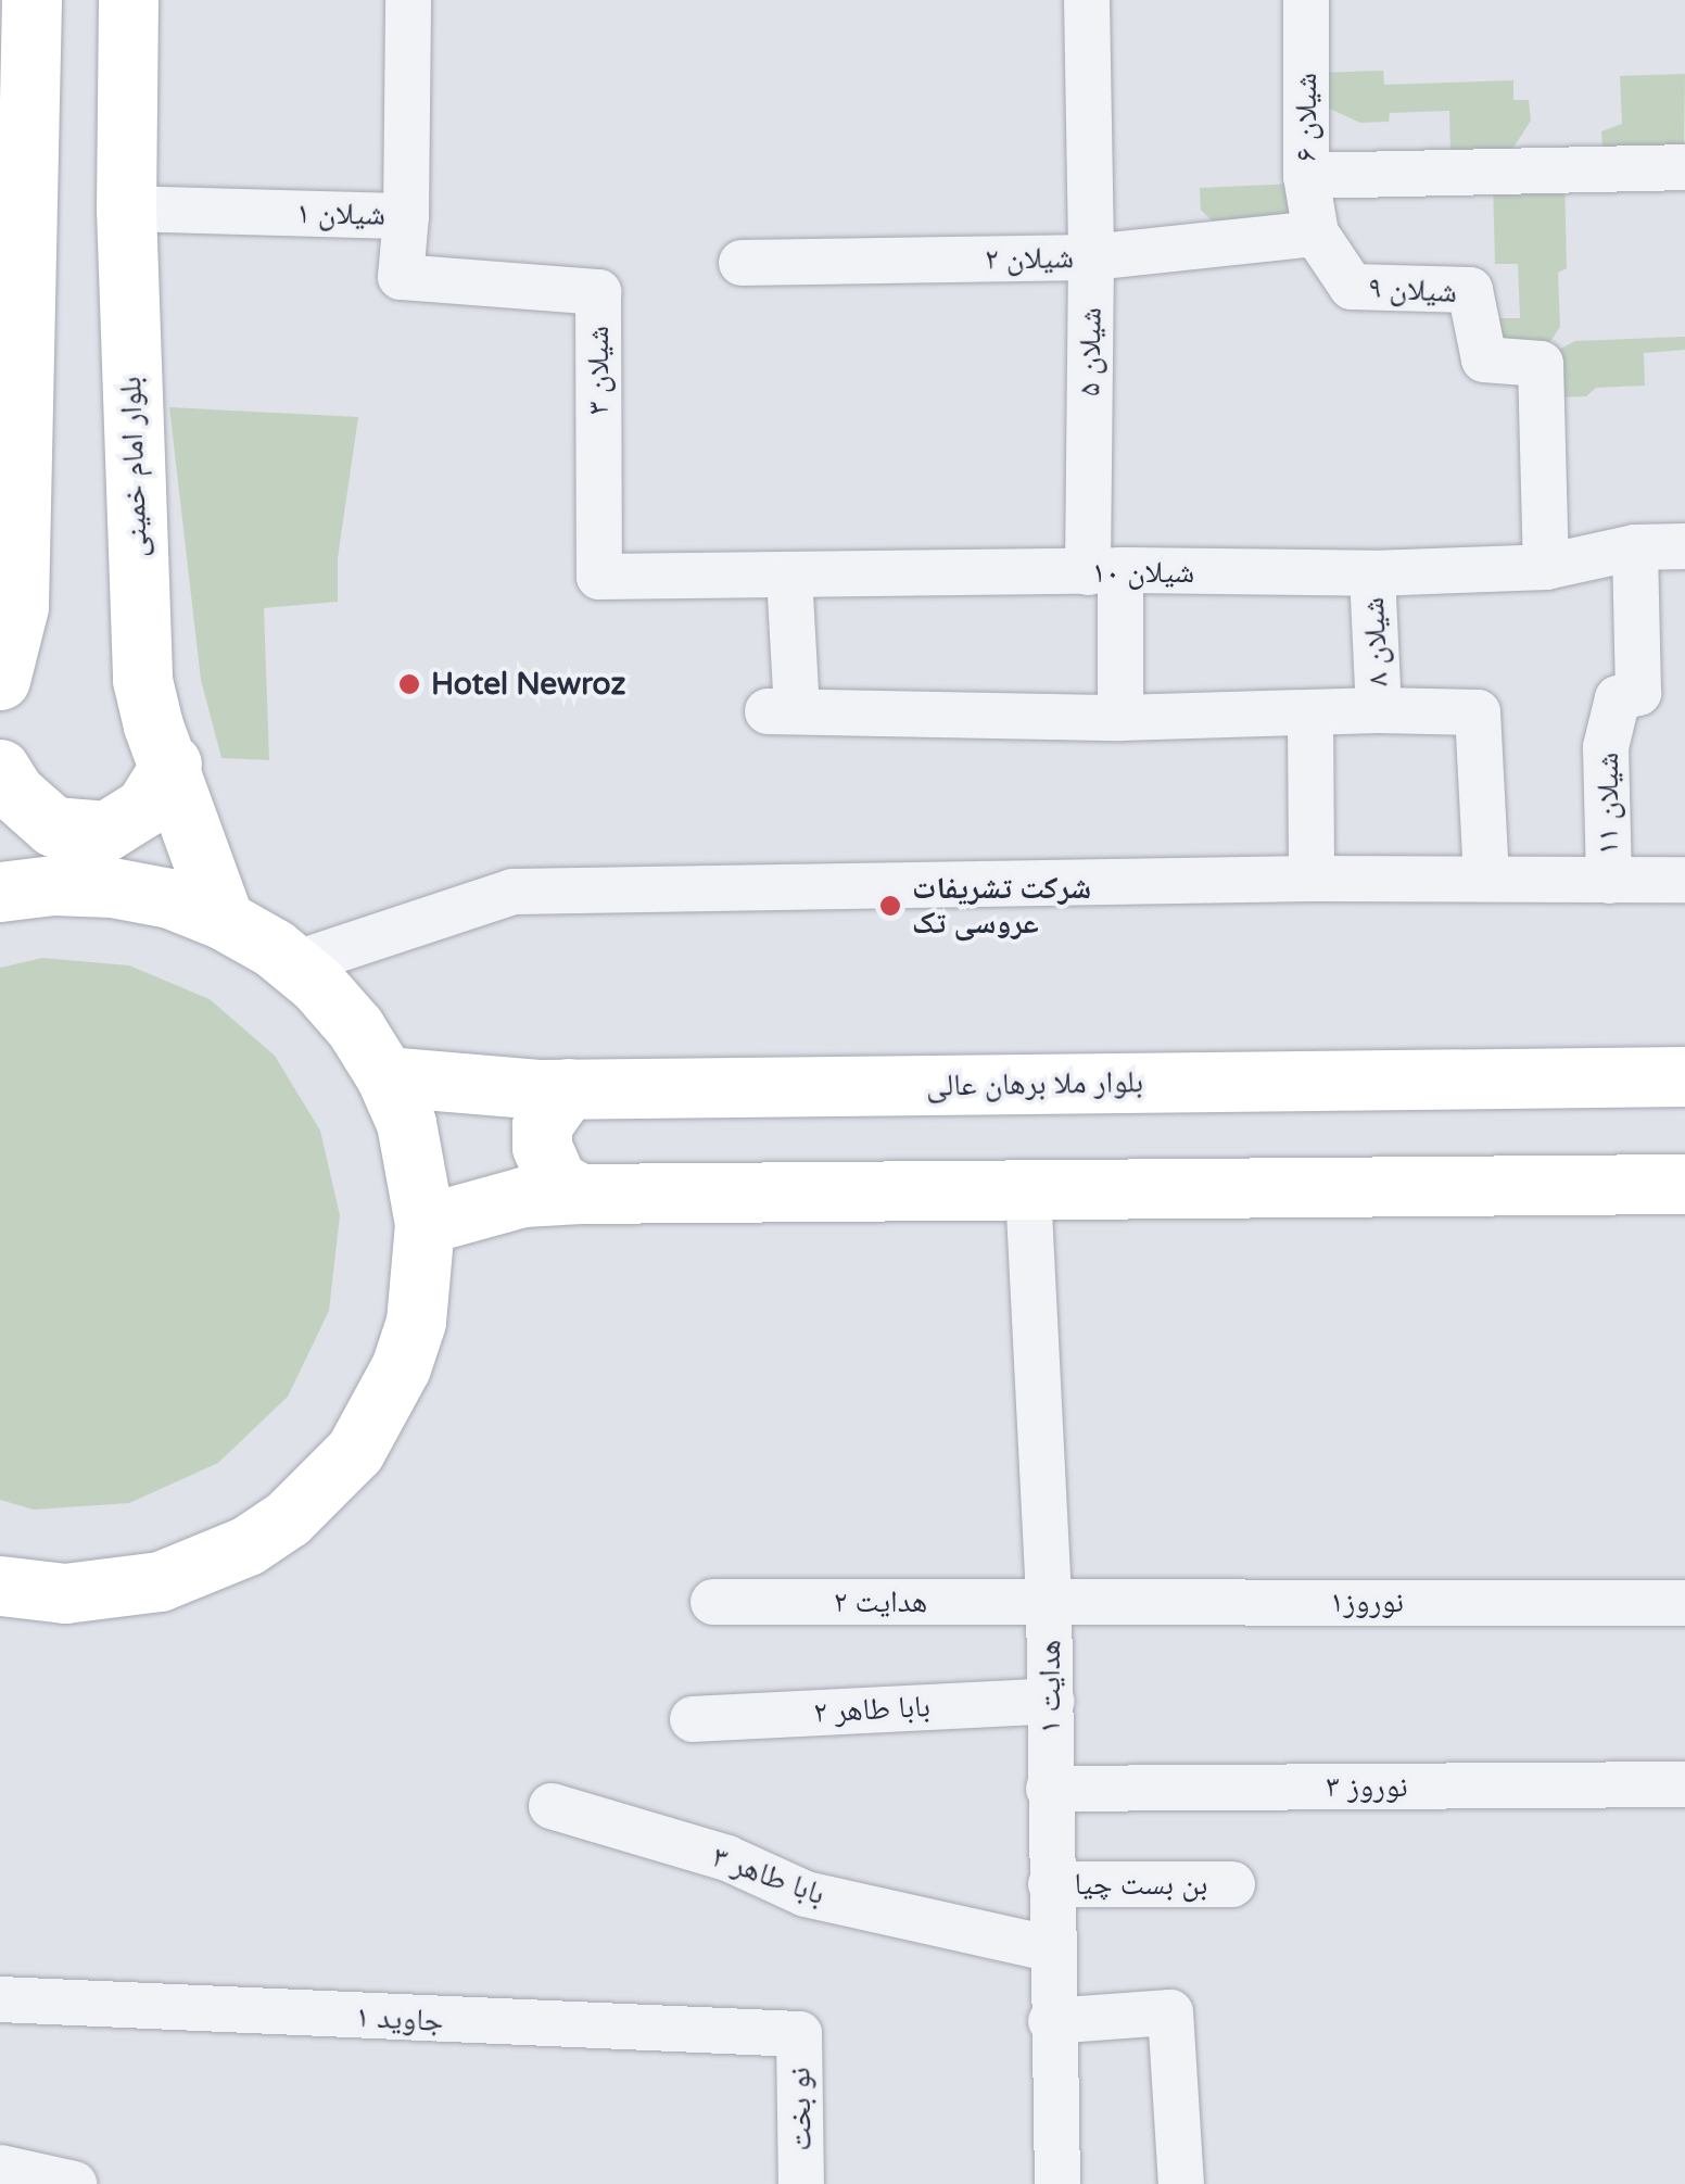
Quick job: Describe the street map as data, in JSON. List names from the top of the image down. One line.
{"streets":{"main road":["بلوار امام خمینی","بلوار ملا برهان عالی"],"street":["شیلان ۶","شیلان ۱","شیلان ۲","شیلان ۹","شیلان ۵","شیلان ۳","شیلان ۱۰","شیلان ۸","شیلان ۱۱","هدایت ۲","نوروز۱","هدایت ۱","بابا طاهر ۲","نوروز ۳","بابا طاهر ۳","بن بست چیا","جاوید ۱","نو بخت"]},"crossings":[["شیلان ۶","شیلان ۲"],["شیلان ۶","شیلان ۹"],["شیلان ۱","شیلان ۳"],["شیلان ۱","بلوار امام خمینی"],["شیلان ۲","شیلان ۹"],["شیلان ۲","شیلان ۵"],["شیلان ۹","شیلان ۱۰"],["شیلان ۵","شیلان ۱۰"],["شیلان ۳","شیلان ۱۰"],["شیلان ۱۰","شیلان ۸"],["شیلان ۱۰","شیلان ۱۱"],["هدایت ۲","نوروز۱"],["هدایت ۲","هدایت ۱"],["نوروز۱","هدایت ۱"],["هدایت ۱","بابا طاهر ۲"],["هدایت ۱","نوروز ۳"],["هدایت ۱","بابا طاهر ۳"],["هدایت ۱","بن بست چیا"],["جاوید ۱","نو بخت"]],"places":["Hotel Newroz","شرکت تشریفات عروسی تک"]}
